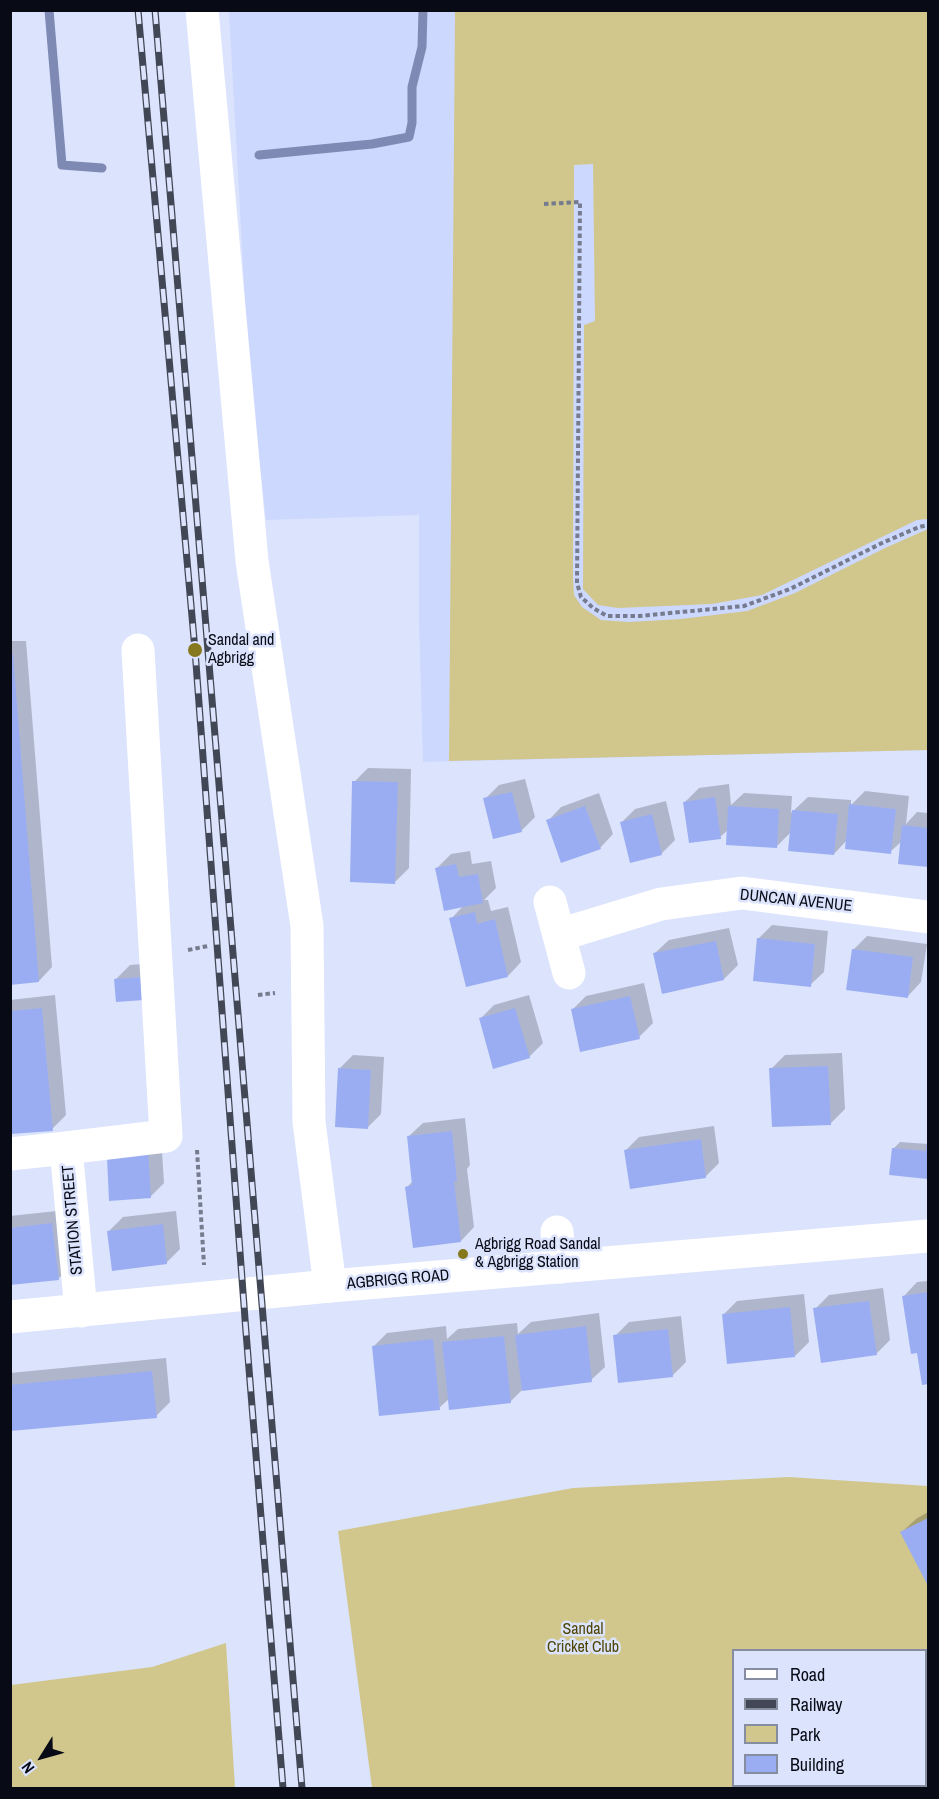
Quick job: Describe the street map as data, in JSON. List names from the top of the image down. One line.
{"streets":{"main road":["DUNCAN AVENUE","STATION STREET","AGBRIGG ROAD"]},"crossings":[["STATION STREET","AGBRIGG ROAD"]],"parks":["Sandal Cricket Club"],"places":["Sandal and Agbrigg","Agbrigg Road Sandal & Agbrigg Station"],"legend":["Road","Railway","Park","Building"],"north":"bottom left"}
